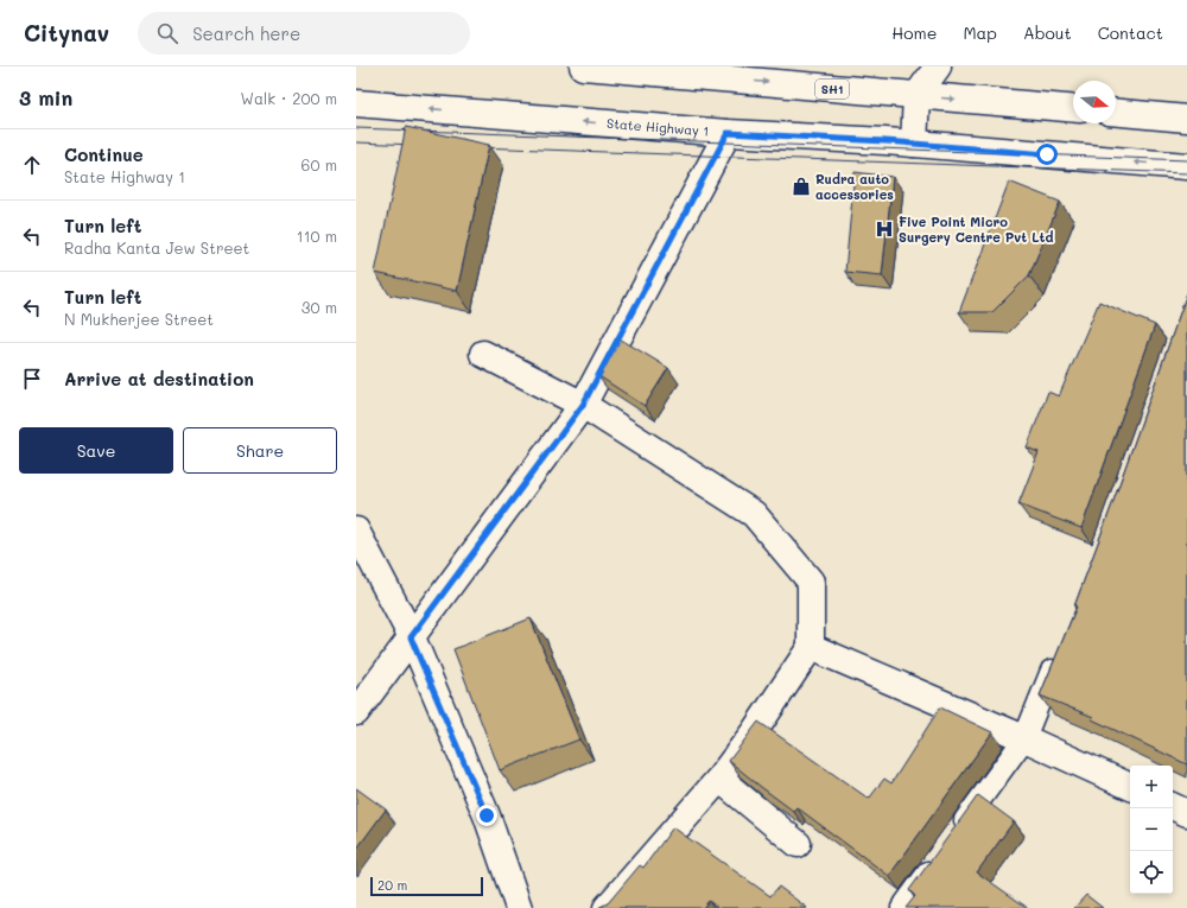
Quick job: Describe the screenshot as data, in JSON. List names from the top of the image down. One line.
{"streets":{"street":["SH1","State Highway 1"]},"places":{"shop":["Rudra auto accessories"],"hospital":["Five Point Micro Surgery Centre Pvt Ltd"]},"scale_bar":"20 m","north":"right","page":{"header":"Citynav","search":"Search here","nav":["Home","Map","About","Contact"],"heading":["3 min","Walk · 200 m"],"list":[["Continue","State Highway 1","60 m"],["Turn left","Radha Kanta Jew Street","110 m"],["Turn left","N Mukherjee Street","30 m"],"Arrive at destination"],"buttons":["Save","Share"],"map_buttons":["+","−"],"scale":"20 m"}}
